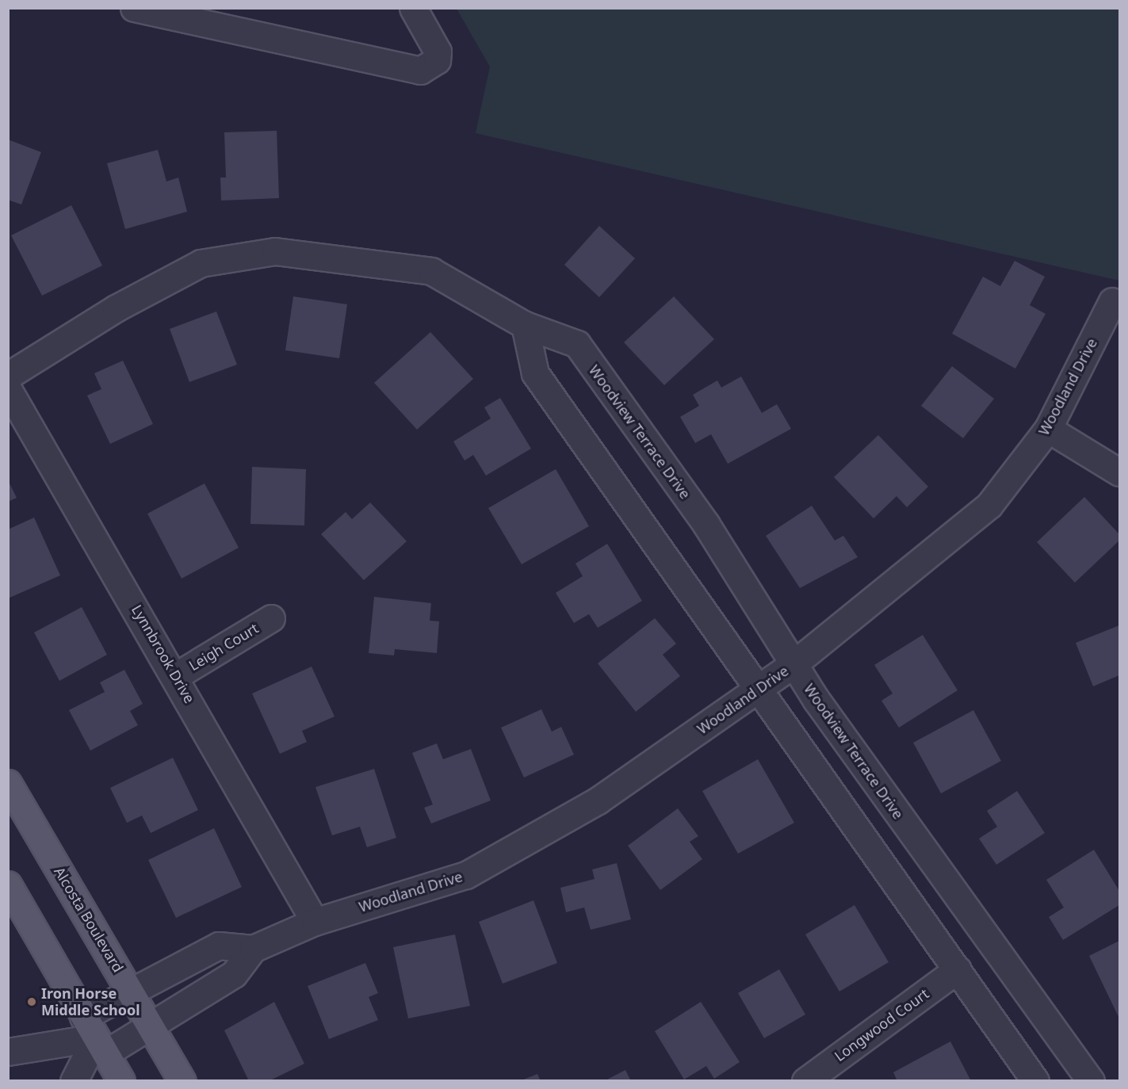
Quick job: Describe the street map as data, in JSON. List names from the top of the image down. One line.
{"streets":{"main road":["Alcosta Boulevard"],"street":["Woodland Drive","Woodview Terrace Drive","Leigh Court","Lynnbrook Drive","Longwood Court"]},"crossings":[["Woodland Drive","Woodview Terrace Drive"],["Woodland Drive","Lynnbrook Drive"],["Woodland Drive","Alcosta Boulevard"],["Leigh Court","Lynnbrook Drive"]],"places":["Iron Horse Middle School"]}
